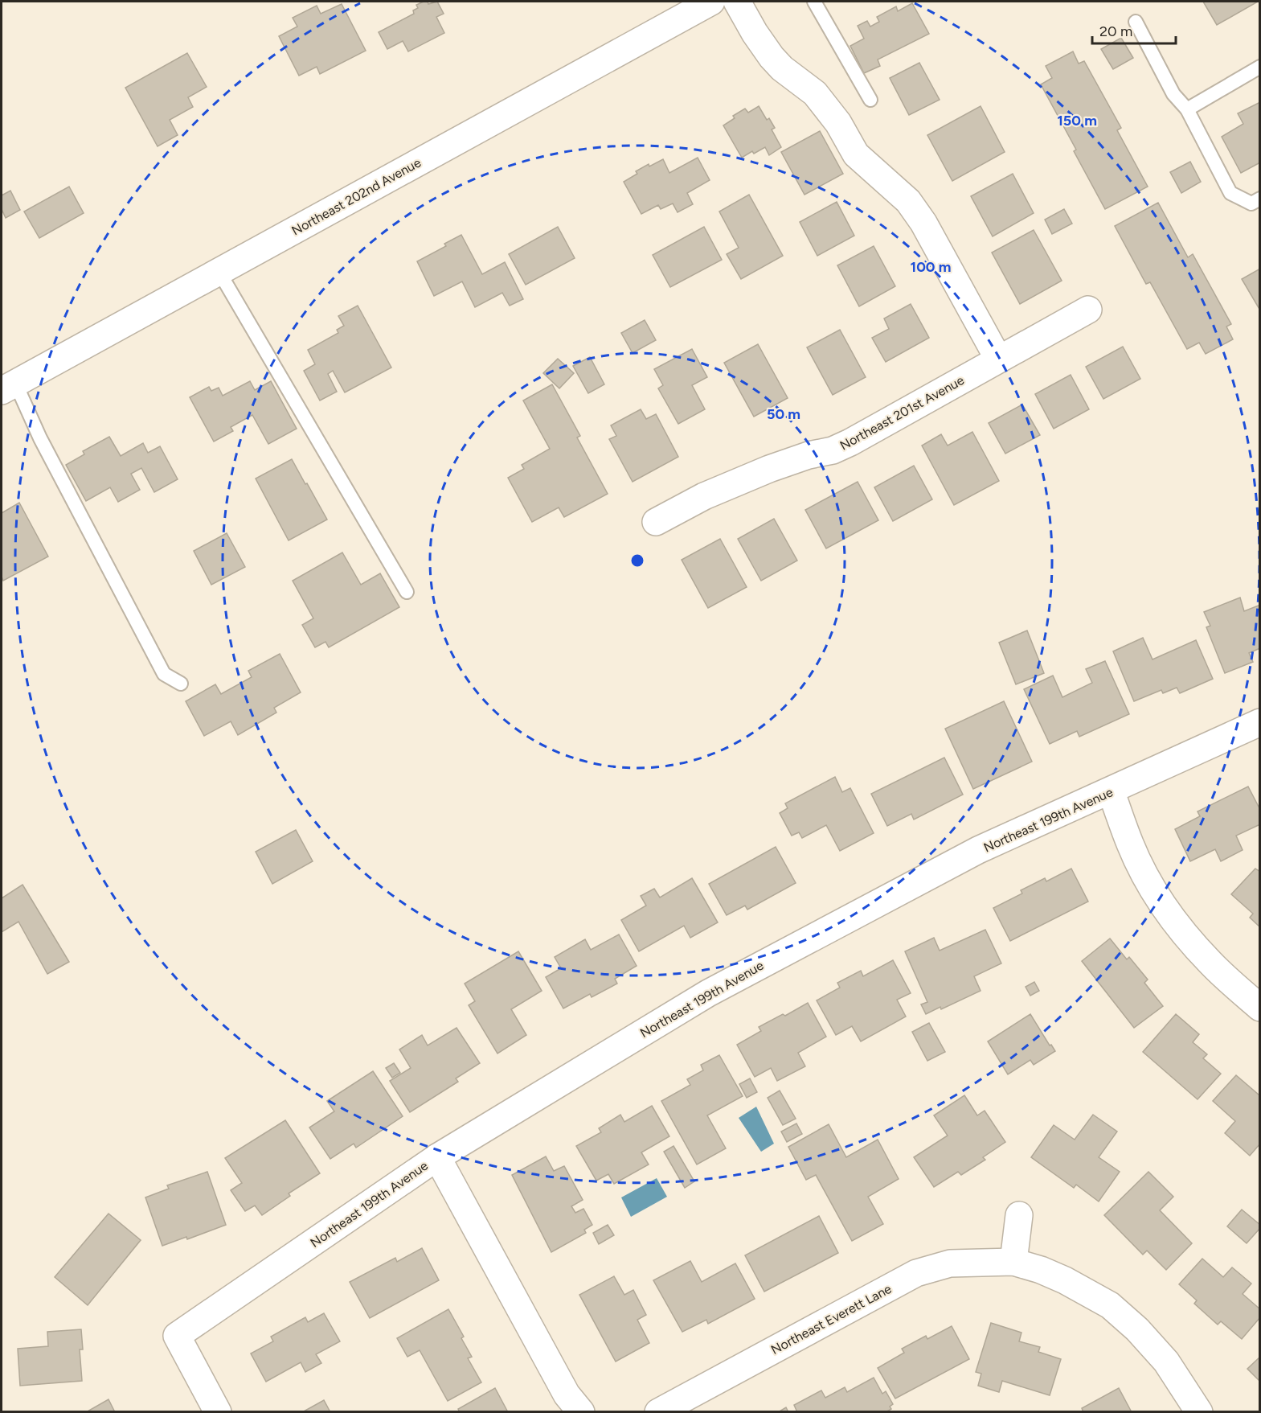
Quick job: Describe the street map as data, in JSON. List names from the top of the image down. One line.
{"streets":{"street":["Northeast 202nd Avenue","Northeast 201st Avenue","Northeast 199th Avenue","Northeast Everett Lane"]},"scale_bar":"20 m","rings":["150 m","100 m","50 m"]}
